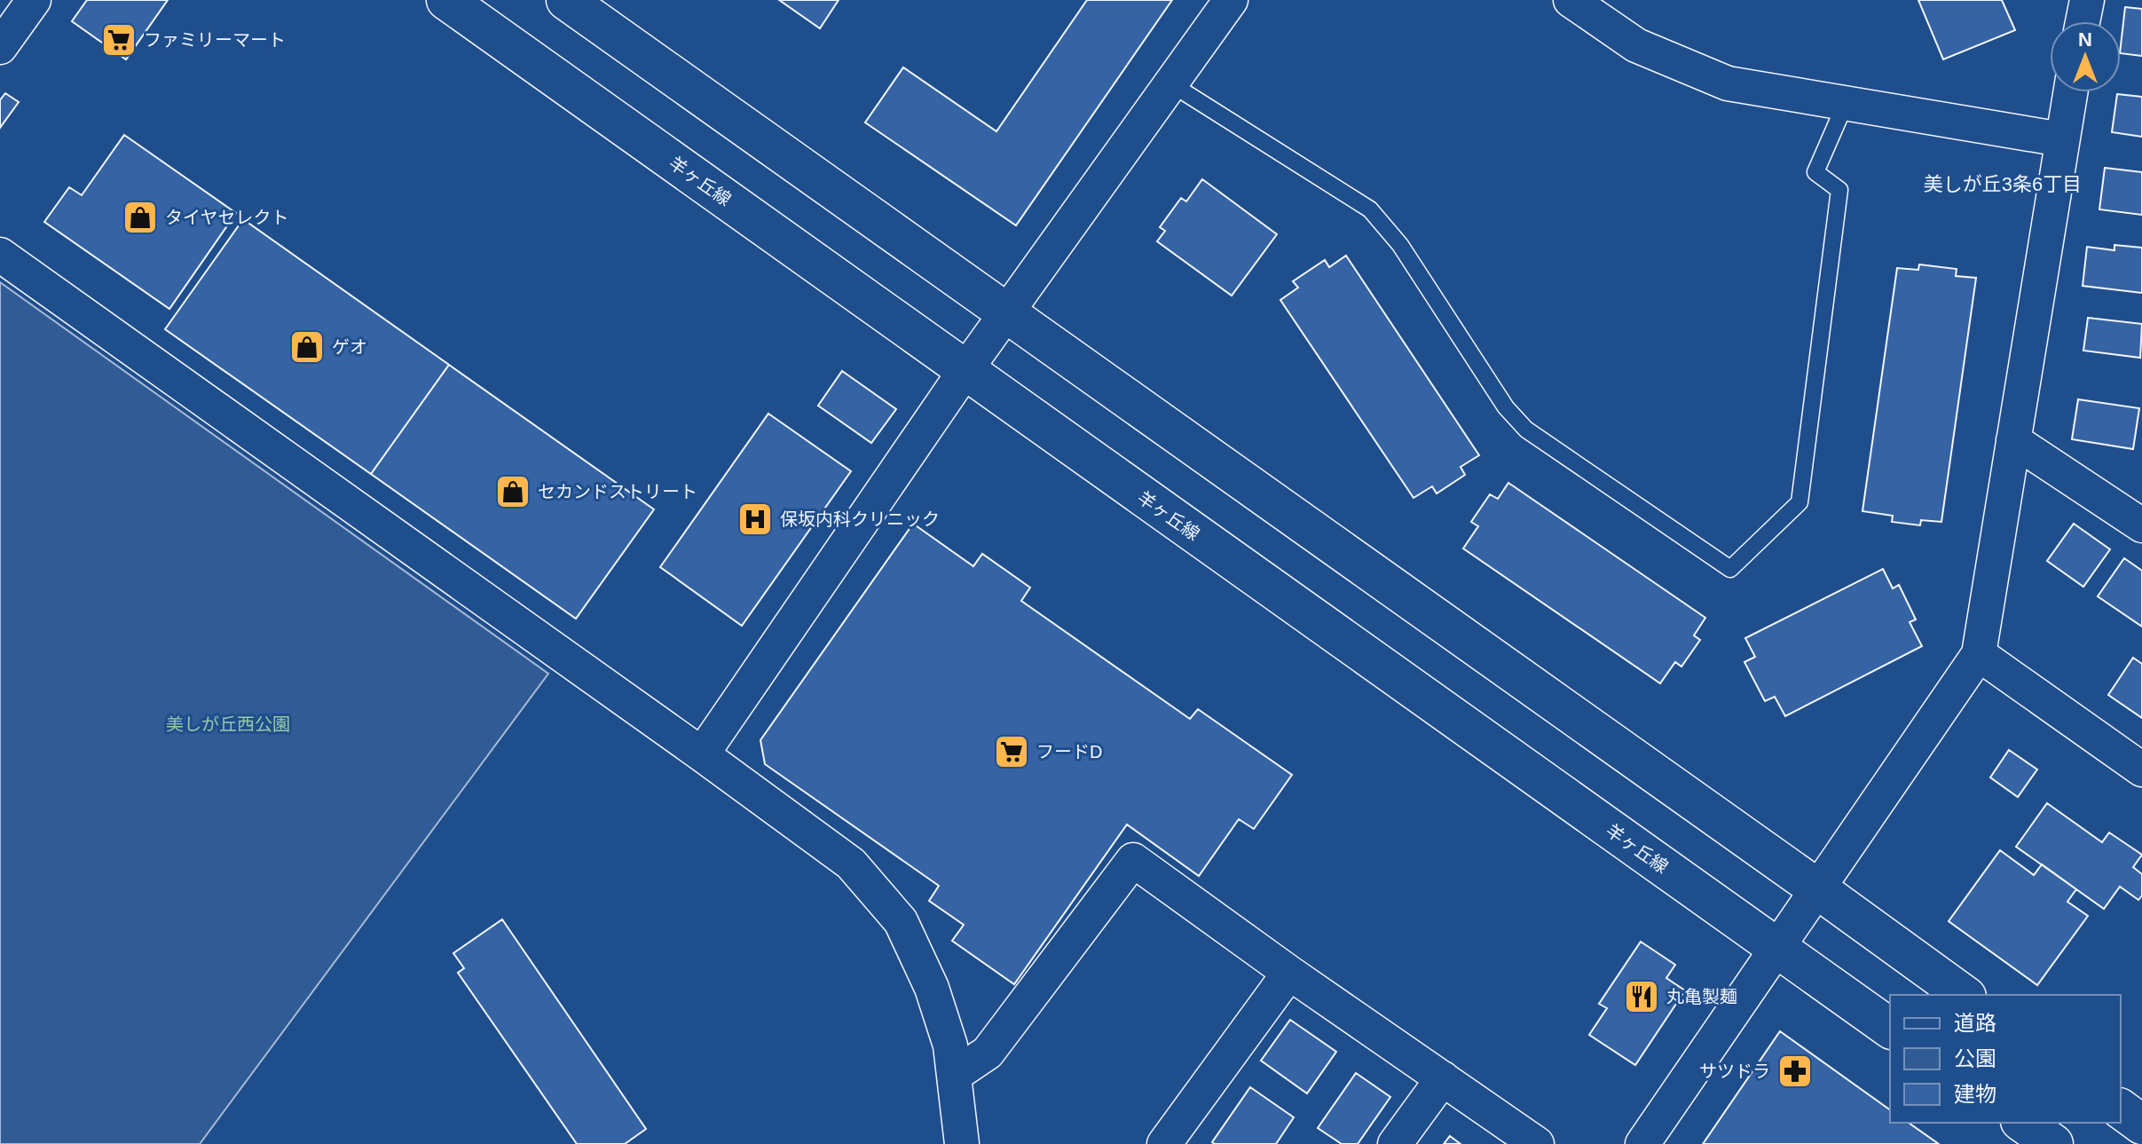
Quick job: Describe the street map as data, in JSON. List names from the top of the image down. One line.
{"streets":{"main road":["羊ヶ丘線"]},"districts":["美しが丘3条6丁目"],"parks":["美しが丘西公園"],"places":{"supermarket":["ファミリーマート","フードD"],"shop":["タイヤセレクト","ゲオ","セカンドストリート"],"hospital":["保坂内科クリニック"],"restaurant":["丸亀製麺"],"pharmacy":["サツドラ"]},"legend":["道路","公園","建物"],"north":"top"}
